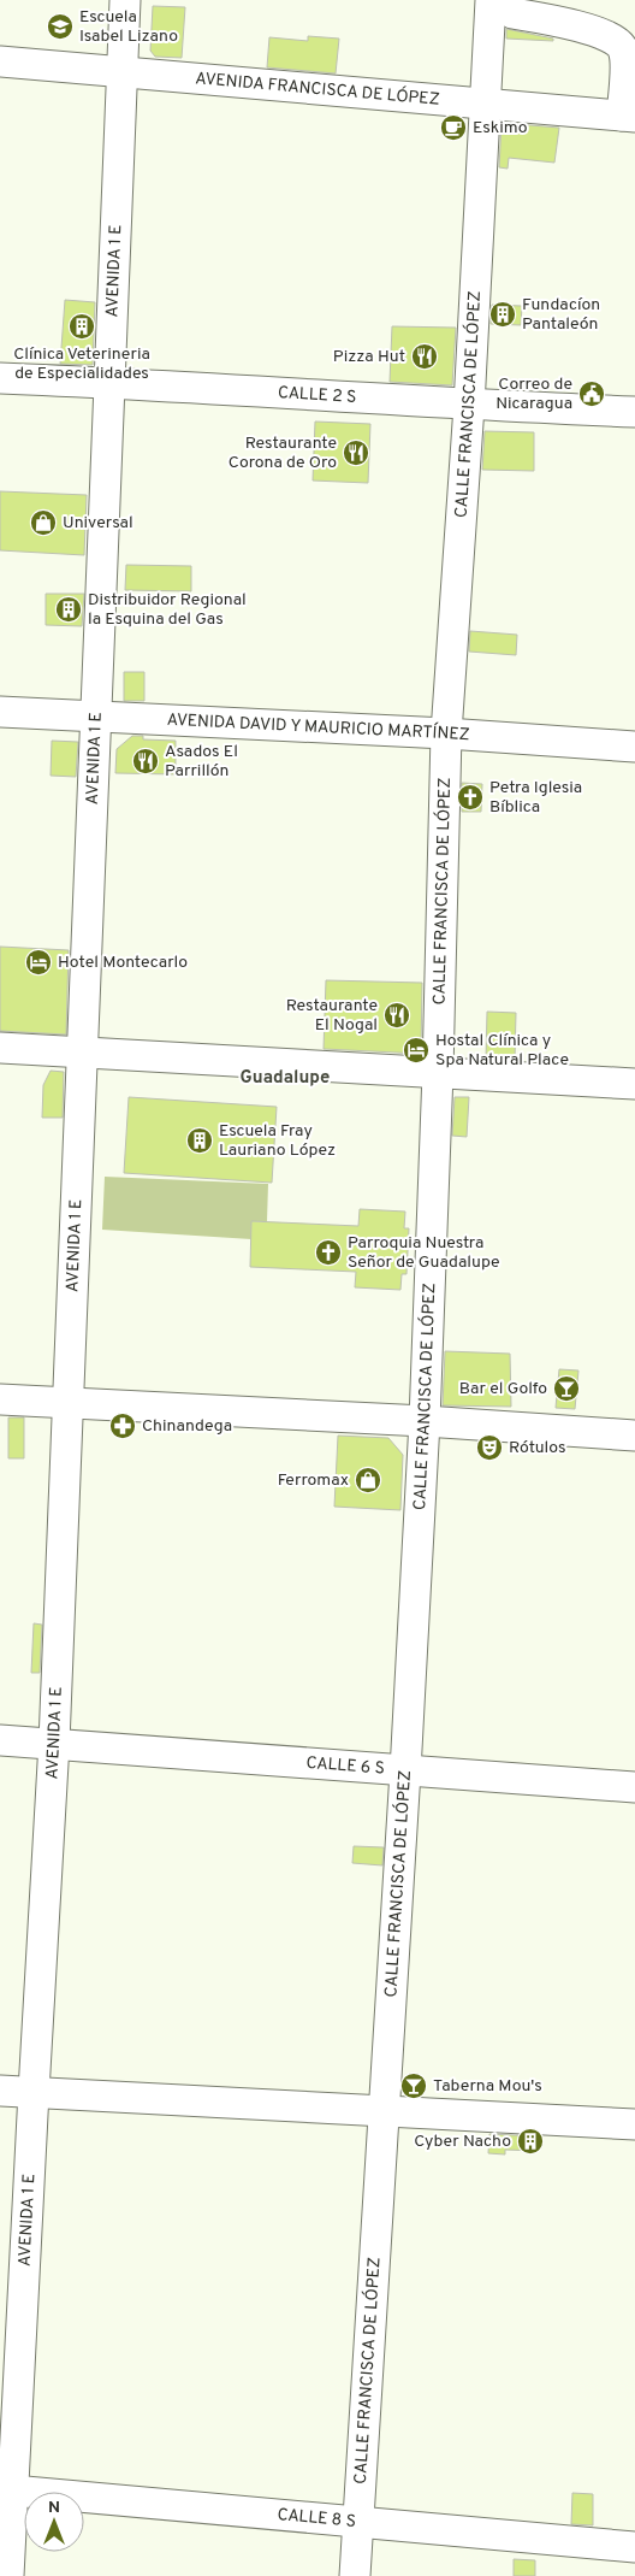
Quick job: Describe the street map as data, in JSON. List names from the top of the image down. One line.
{"streets":{"street":["AVENIDA FRANCISCA DE LÓPEZ","AVENIDA 1 E","CALLE 2 S","CALLE FRANCISCA DE LÓPEZ","AVENIDA DAVID Y MAURICIO MARTÍNEZ","CALLE 6 S","CALLE 8 S"]},"crossings":[["AVENIDA FRANCISCA DE LÓPEZ","AVENIDA 1 E"],["AVENIDA FRANCISCA DE LÓPEZ","CALLE FRANCISCA DE LÓPEZ"],["AVENIDA 1 E","CALLE 2 S"],["AVENIDA 1 E","AVENIDA DAVID Y MAURICIO MARTÍNEZ"],["AVENIDA 1 E","CALLE 6 S"],["AVENIDA 1 E","CALLE 8 S"],["CALLE 2 S","CALLE FRANCISCA DE LÓPEZ"],["CALLE FRANCISCA DE LÓPEZ","AVENIDA DAVID Y MAURICIO MARTÍNEZ"],["CALLE FRANCISCA DE LÓPEZ","CALLE 6 S"],["CALLE FRANCISCA DE LÓPEZ","CALLE 8 S"]],"districts":["Guadalupe"],"places":{"school or university":["Escuela Isabel Lizano"],"cafe":["Eskimo"],"building":["Fundacíon Pantaleón","Clínica Veterineria de Especialidades","Distribuidor Regional la Esquina del Gas","Escuela Fray Lauriano López","Cyber Nacho"],"restaurant":["Pizza Hut","Restaurante Corona de Oro","Asados El Parrillón","Restaurante El Nogal"],"public building":["Correo de Nicaragua"],"shop":["Universal","Ferromax"],"church":["Petra Iglesia Bíblica","Parroquia Nuestra Señor de Guadalupe"],"hotel":["Hotel Montecarlo","Hostal Clínica y Spa Natural Place"],"bar":["Bar el Golfo","Taberna Mou's"],"pharmacy":["Chinandega"],"theatre":["Rótulos"]},"north":"top"}
